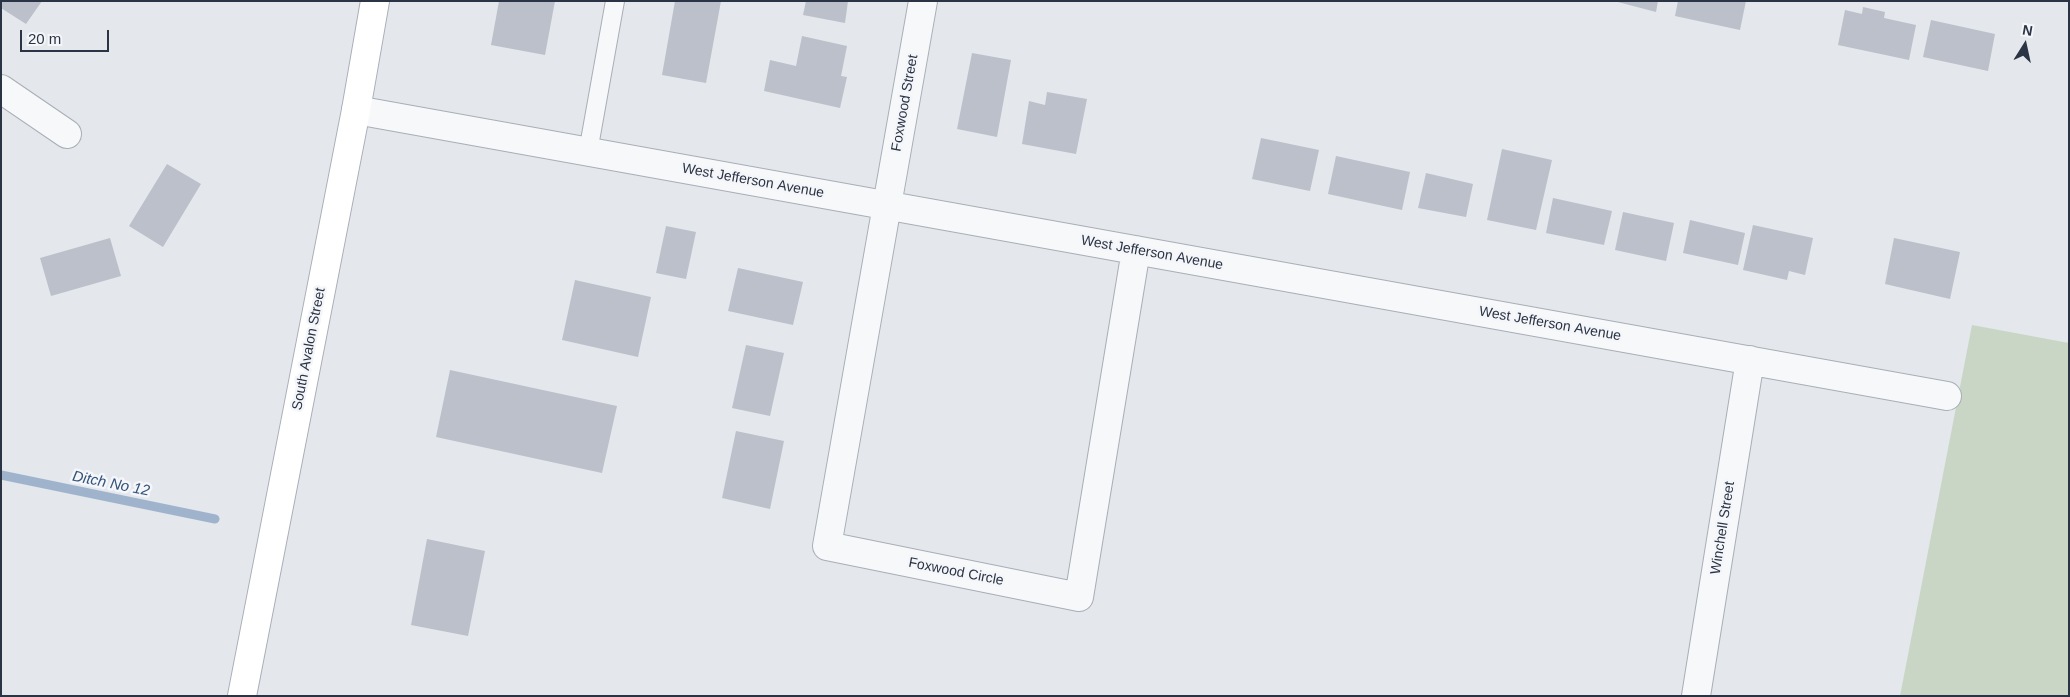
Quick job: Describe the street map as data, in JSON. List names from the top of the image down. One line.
{"streets":{"street":["Foxwood Street","West Jefferson Avenue","South Avalon Street","Winchell Street","Foxwood Circle"]},"crossings":[["Foxwood Street","West Jefferson Avenue"],["Foxwood Street","Foxwood Circle"],["West Jefferson Avenue","South Avalon Street"],["West Jefferson Avenue","Winchell Street"],["West Jefferson Avenue","Foxwood Circle"]],"water":["Ditch No 12"],"scale_bar":"20 m","north":"top"}
